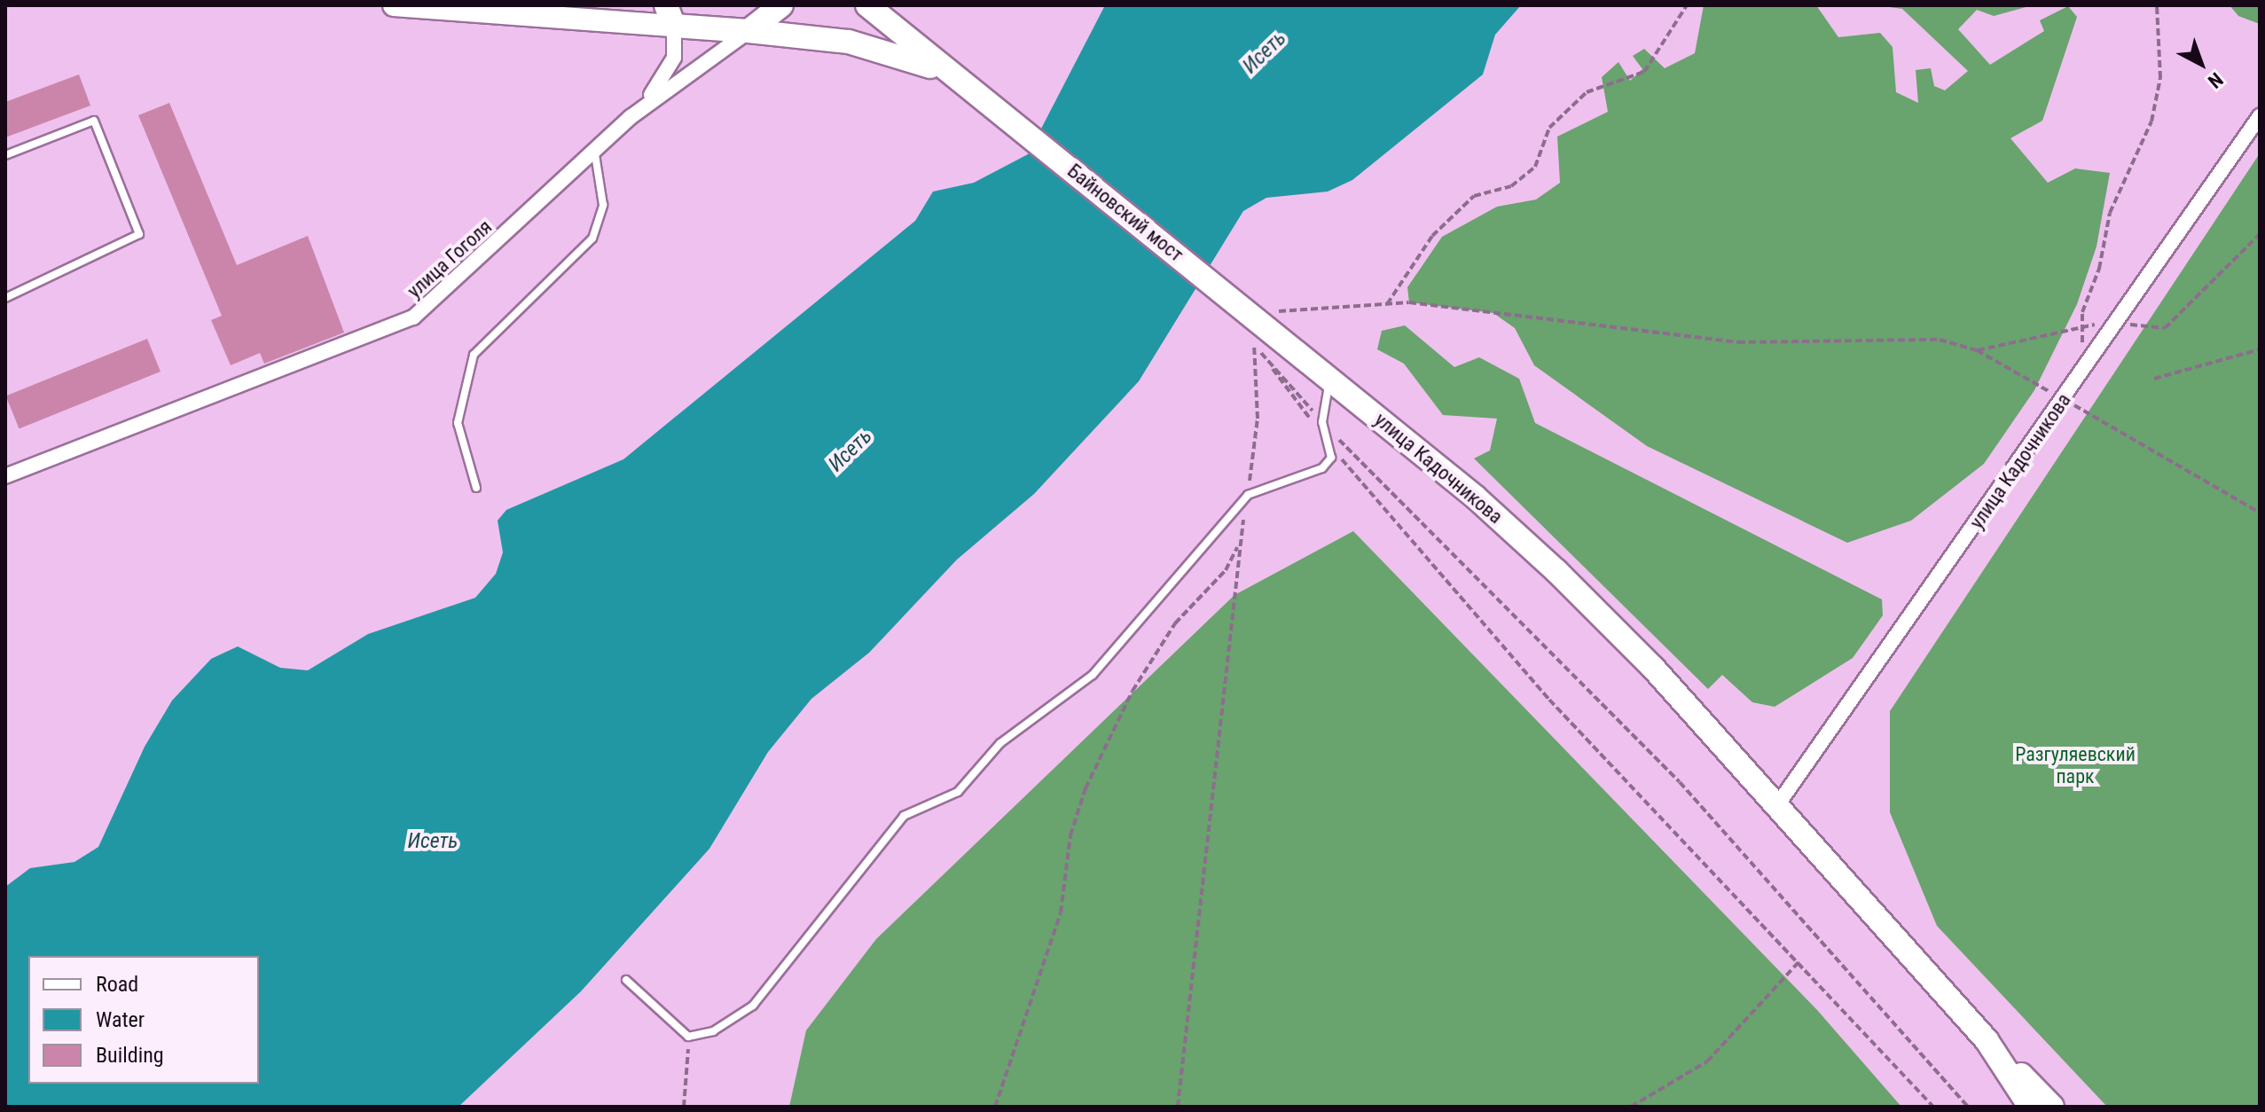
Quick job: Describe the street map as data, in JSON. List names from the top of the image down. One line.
{"streets":{"main road":["Байновский мост","улица Кадочникова"],"street":["улица Гоголя"]},"crossings":[["Байновский мост","улица Кадочникова"]],"water":["Исеть"],"parks":["Разгуляевский парк"],"legend":["Road","Water","Building"],"north":"bottom right"}
